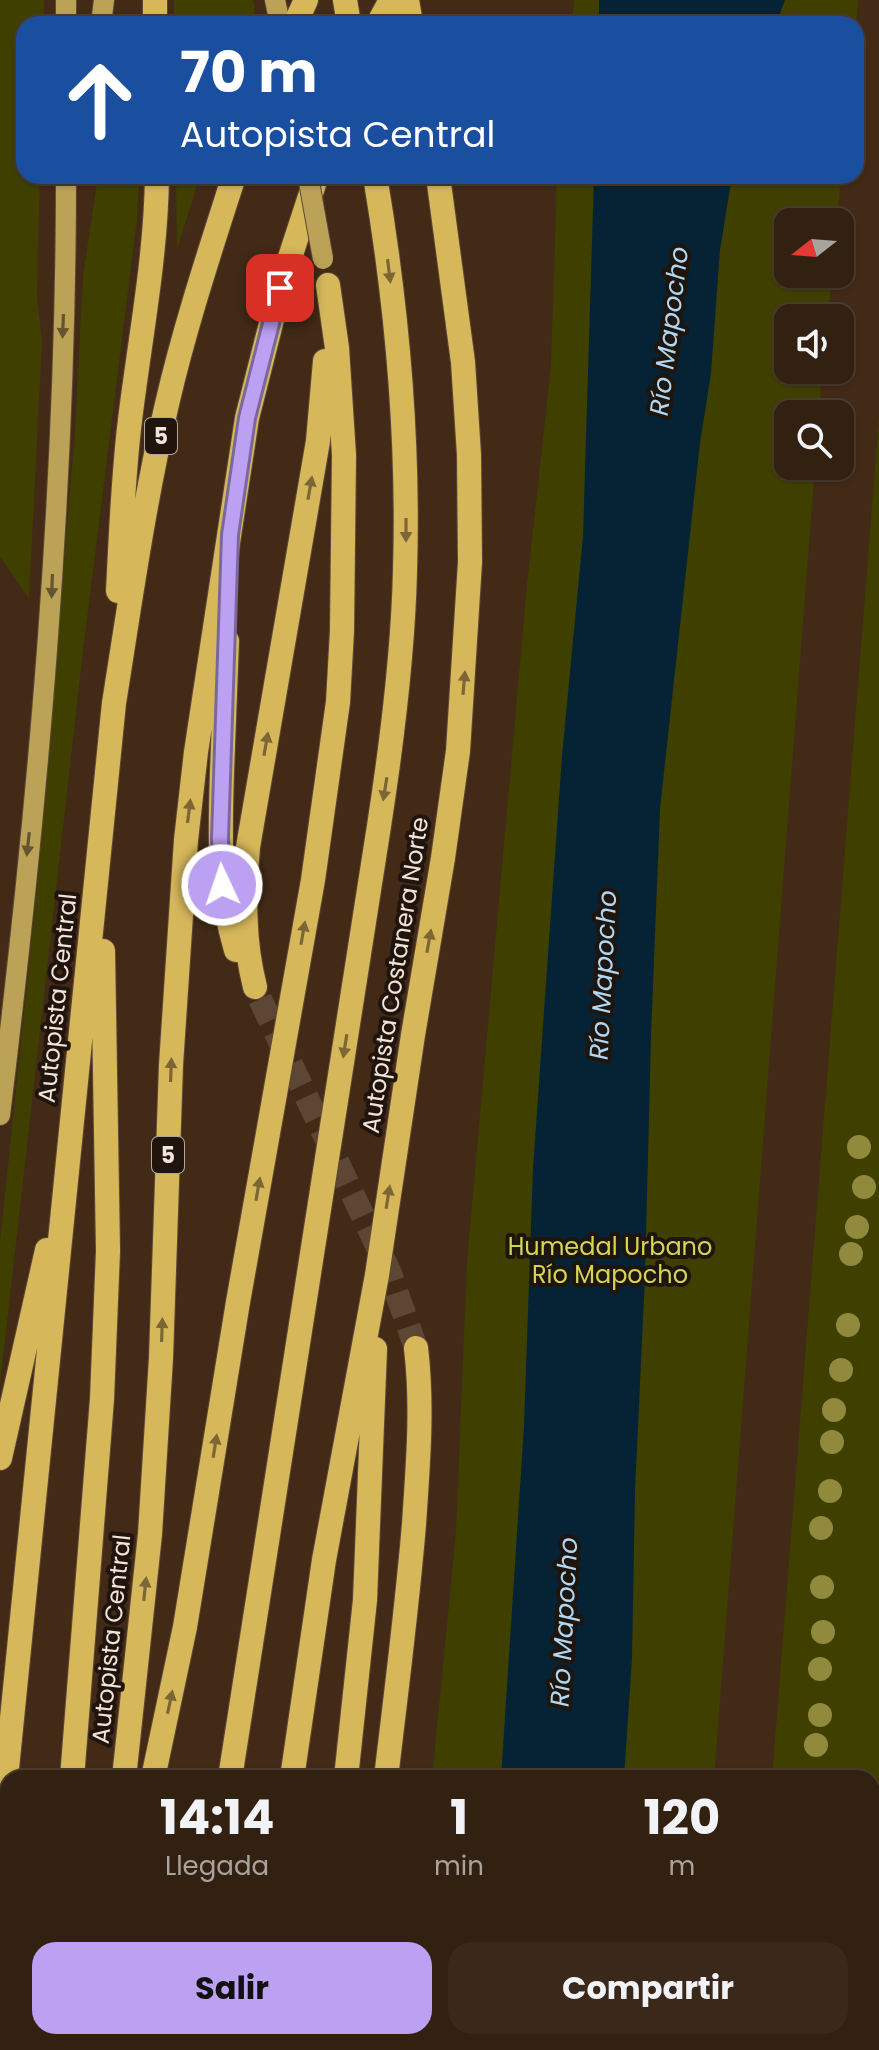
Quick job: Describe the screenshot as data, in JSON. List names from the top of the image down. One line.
{"streets":{"highway":["5","Autopista Costanera Norte","Autopista Central"]},"water":["Río Mapocho"],"parks":["Humedal Urbano Río Mapocho"],"north":"left","page":{"turn":["70 m","Autopista Central"],"eta":["14:14","Llegada","1","min","120","m"],"buttons":["Salir","Compartir"]}}
